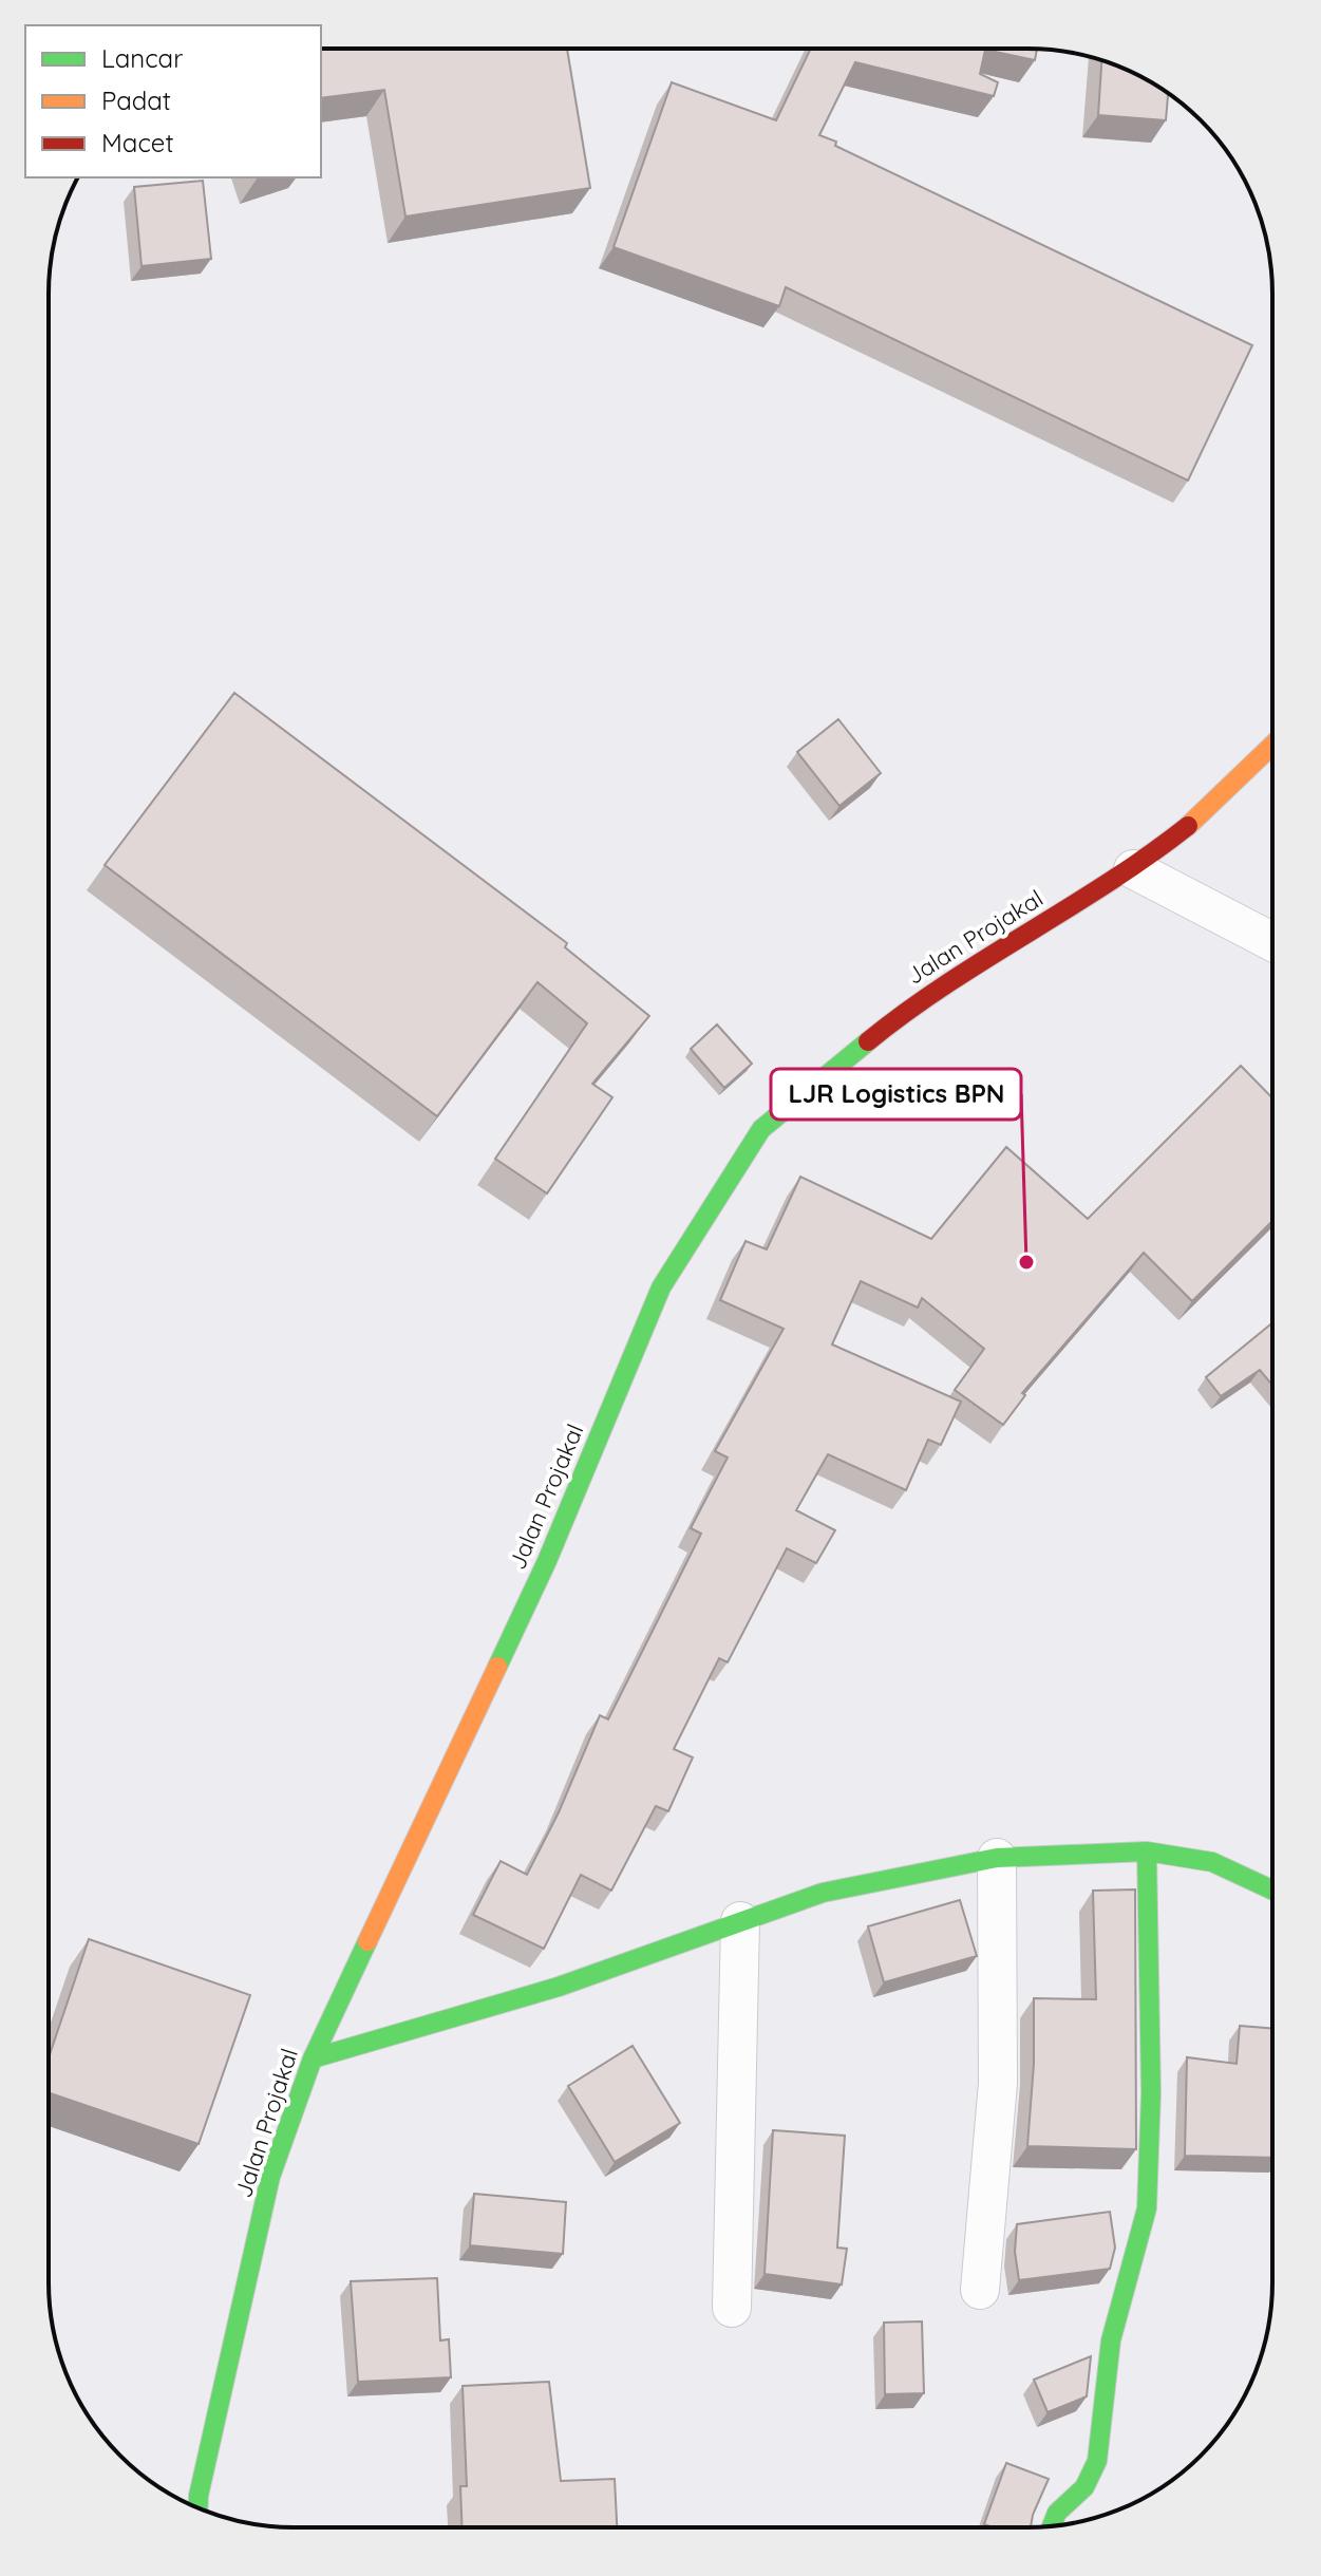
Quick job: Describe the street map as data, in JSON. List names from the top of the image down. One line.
{"streets":{"main road":["Jalan Projakal"]},"places":["LJR Logistics BPN"],"legend":["Lancar","Padat","Macet"]}
